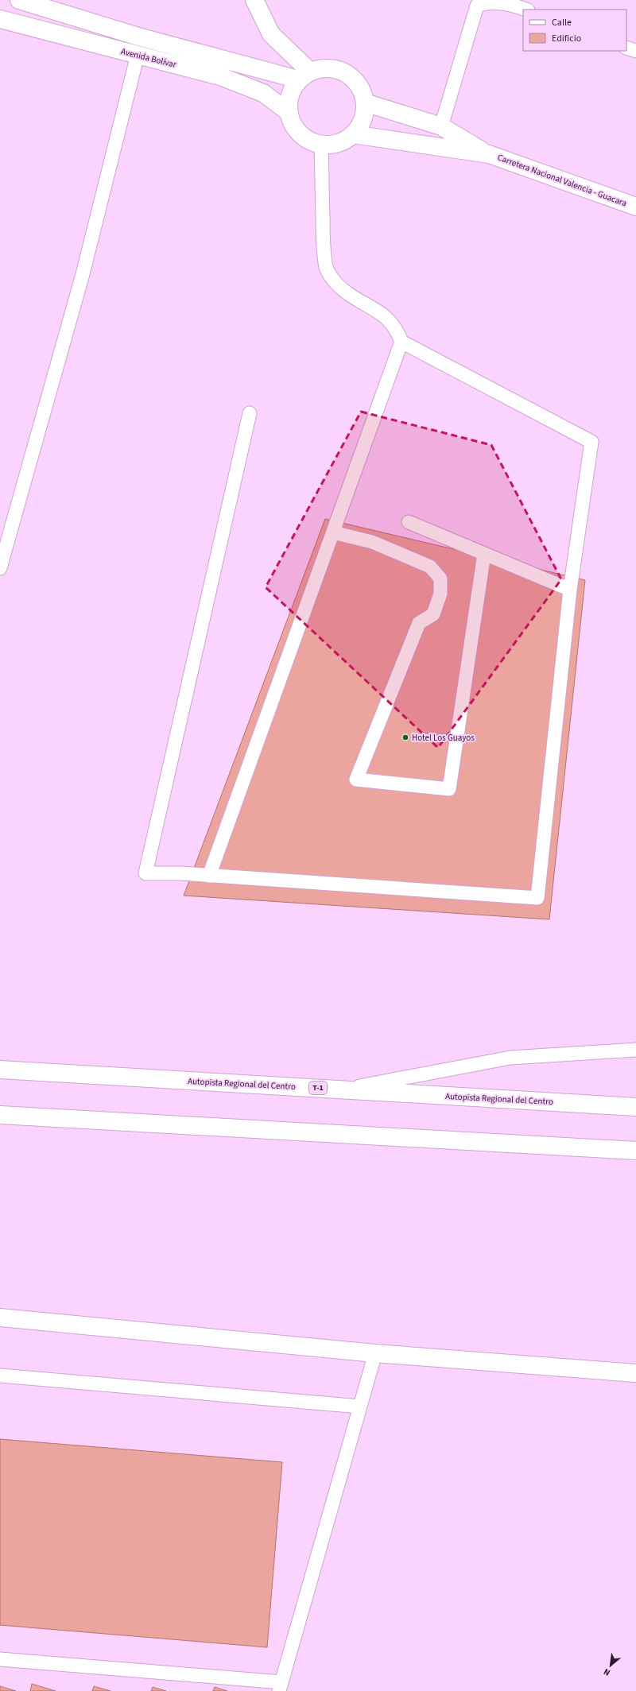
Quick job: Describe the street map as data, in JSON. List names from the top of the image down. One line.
{"streets":{"main road":["Avenida Bolívar","Carretera Nacional Valencia - Guacara","Autopista Regional del Centro","T-1"]},"crossings":[["Avenida Bolívar","Carretera Nacional Valencia - Guacara"]],"places":["Hotel Los Guayos"],"legend":["Calle","Edificio"],"north":"bottom left"}
